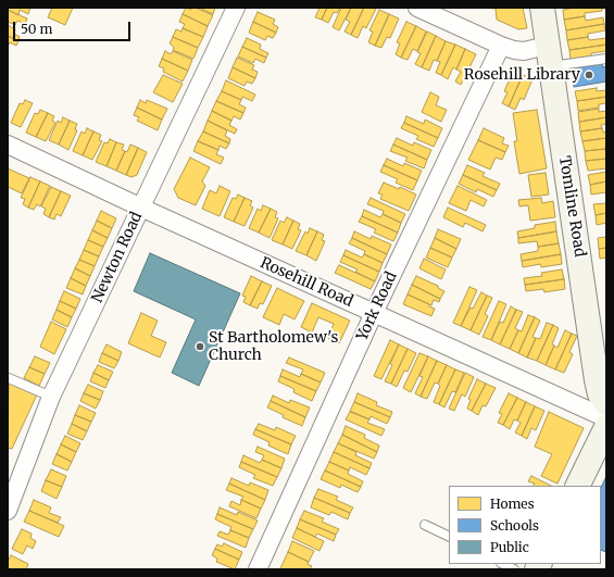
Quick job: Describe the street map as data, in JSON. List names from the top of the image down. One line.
{"streets":{"main road":["Tomline Road"],"street":["Newton Road","Rosehill Road","York Road"]},"crossings":[["Newton Road","Rosehill Road"],["Rosehill Road","York Road"]],"places":["Rosehill Library","St Bartholomew's Church"],"legend":["Homes","Schools","Public"],"scale_bar":"50 m"}
